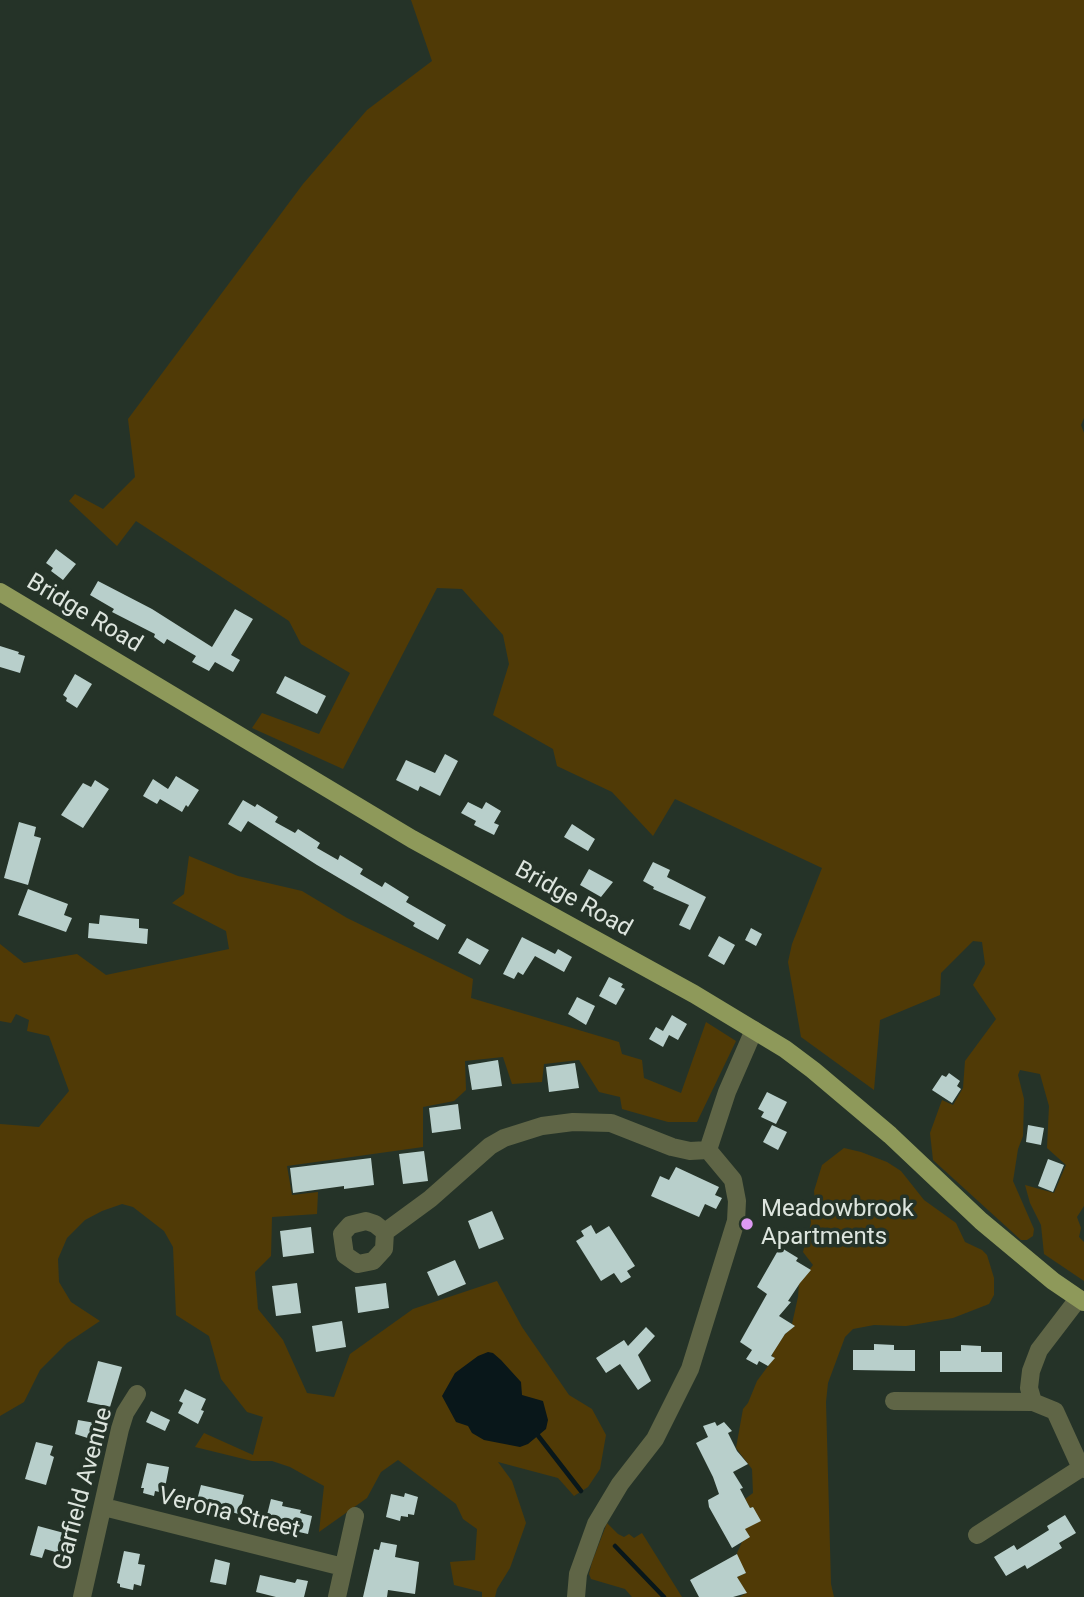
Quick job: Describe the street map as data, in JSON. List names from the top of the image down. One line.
{"streets":{"main road":["Bridge Road"],"street":["Garfield Avenue","Verona Street"]},"crossings":[["Garfield Avenue","Verona Street"]],"places":["Meadowbrook Apartments"]}
